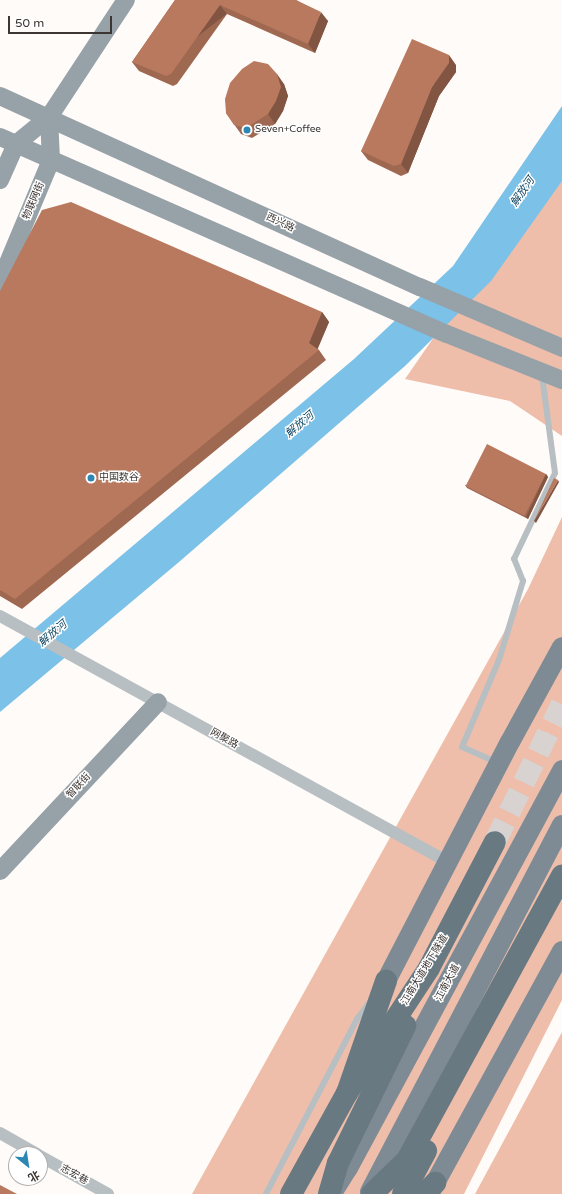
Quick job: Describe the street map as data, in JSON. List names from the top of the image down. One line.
{"streets":{"highway":["江南大道地下隧道"],"main road":["物联网街","西兴路","智联街","江南大道"],"street":["网聚路","志宏巷"]},"crossings":[["物联网街","西兴路"],["网聚路","智联街"]],"water":["解放河"],"places":["Seven+Coffee","中国数谷"],"scale_bar":"50 m","north":"bottom right"}
